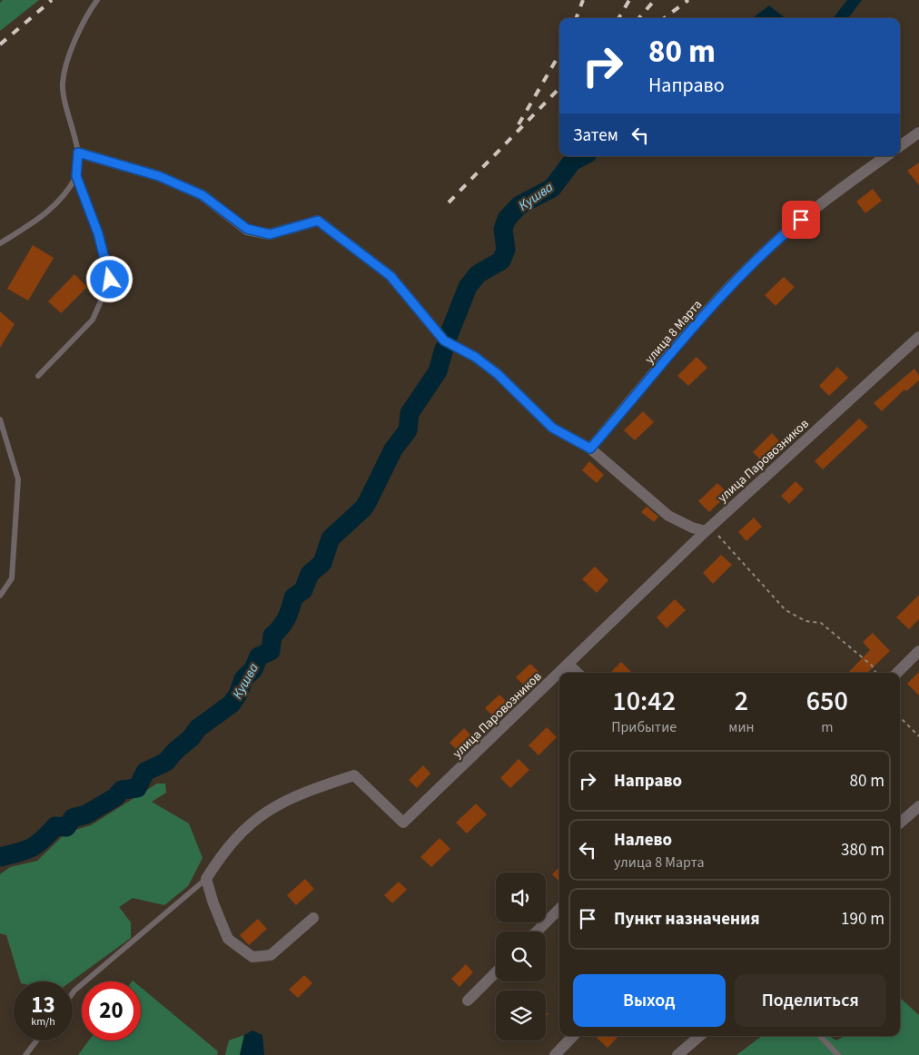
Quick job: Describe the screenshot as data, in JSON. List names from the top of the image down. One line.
{"streets":{"street":["улица 8 Марта","улица Паровозников"]},"water":["Кушва"],"page":{"turn":["80 m","Направо"],"then":"Затем","eta":["10:42","Прибытие","2","мин","650","m"],"list":[{"name":"Направо","value":"80 m"},{"name":"Налево","note":"улица 8 Марта","value":"380 m"},{"name":"Пункт назначения","value":"190 m"}],"buttons":["Выход","Поделиться"],"speed":"13 km/h","limit":"20"}}
